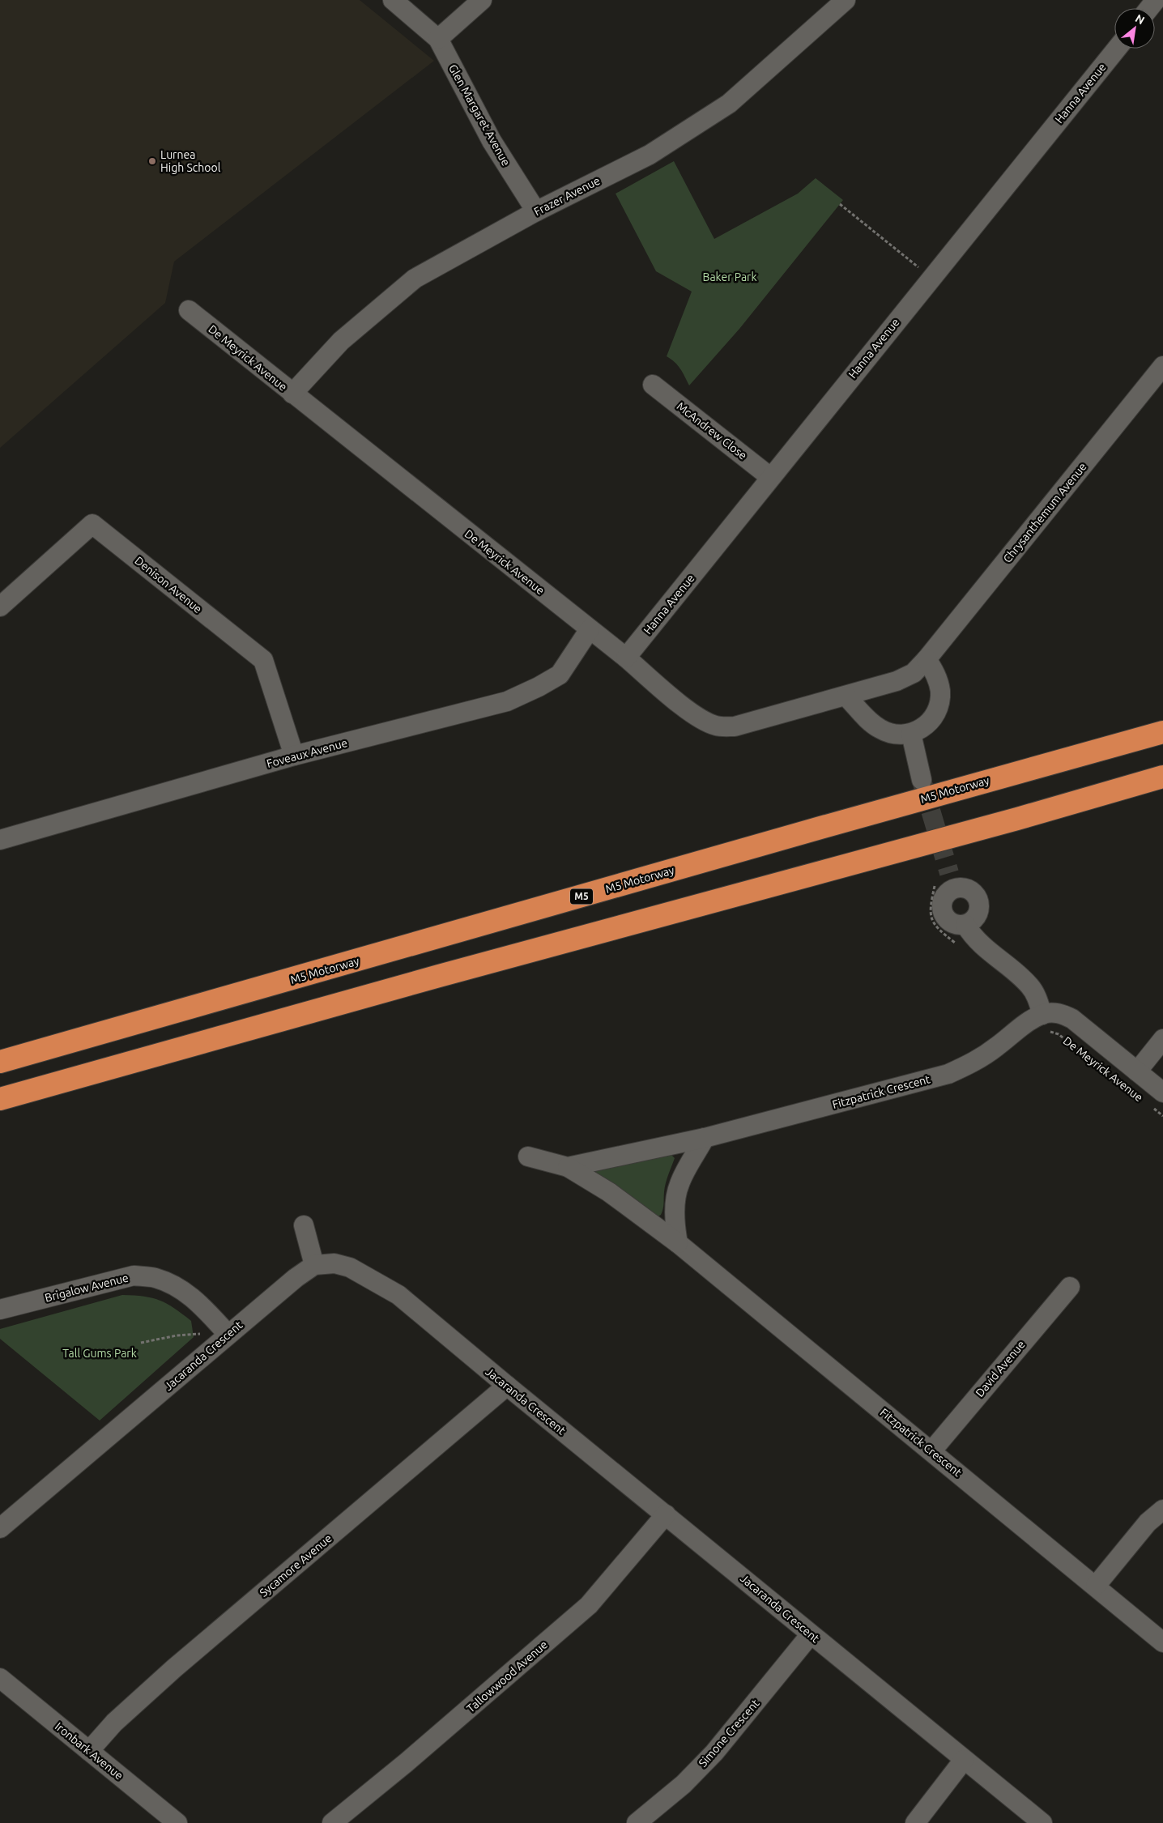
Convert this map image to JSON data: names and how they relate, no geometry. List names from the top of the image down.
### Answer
{
  "streets": {
    "highway": ["M5 Motorway", "M5"],
    "street": [
      "Hanna Avenue",
      "Glen Margaret Avenue",
      "Frazer Avenue",
      "De Meyrick Avenue",
      "McAndrew Close",
      "Chrysanthemum Avenue",
      "Denison Avenue",
      "Foveaux Avenue",
      "Fitzpatrick Crescent",
      "Brigalow Avenue",
      "Jacaranda Crescent",
      "David Avenue",
      "Sycamore Avenue",
      "Tallowwood Avenue",
      "Simone Crescent",
      "Ironbark Avenue"
    ]
  },
  "crossings": [
    ["Hanna Avenue", "De Meyrick Avenue"],
    ["Hanna Avenue", "McAndrew Close"],
    ["Glen Margaret Avenue", "Frazer Avenue"],
    ["Frazer Avenue", "De Meyrick Avenue"],
    ["De Meyrick Avenue", "Chrysanthemum Avenue"],
    ["De Meyrick Avenue", "Foveaux Avenue"],
    ["De Meyrick Avenue", "Fitzpatrick Crescent"],
    ["Denison Avenue", "Foveaux Avenue"],
    ["Fitzpatrick Crescent", "David Avenue"],
    ["Brigalow Avenue", "Jacaranda Crescent"],
    ["Jacaranda Crescent", "Sycamore Avenue"],
    ["Jacaranda Crescent", "Tallowwood Avenue"],
    ["Jacaranda Crescent", "Simone Crescent"],
    ["Sycamore Avenue", "Ironbark Avenue"]
  ],
  "parks": ["Baker Park", "Tall Gums Park"],
  "places": ["Lurnea High School"],
  "north": "top right"
}
